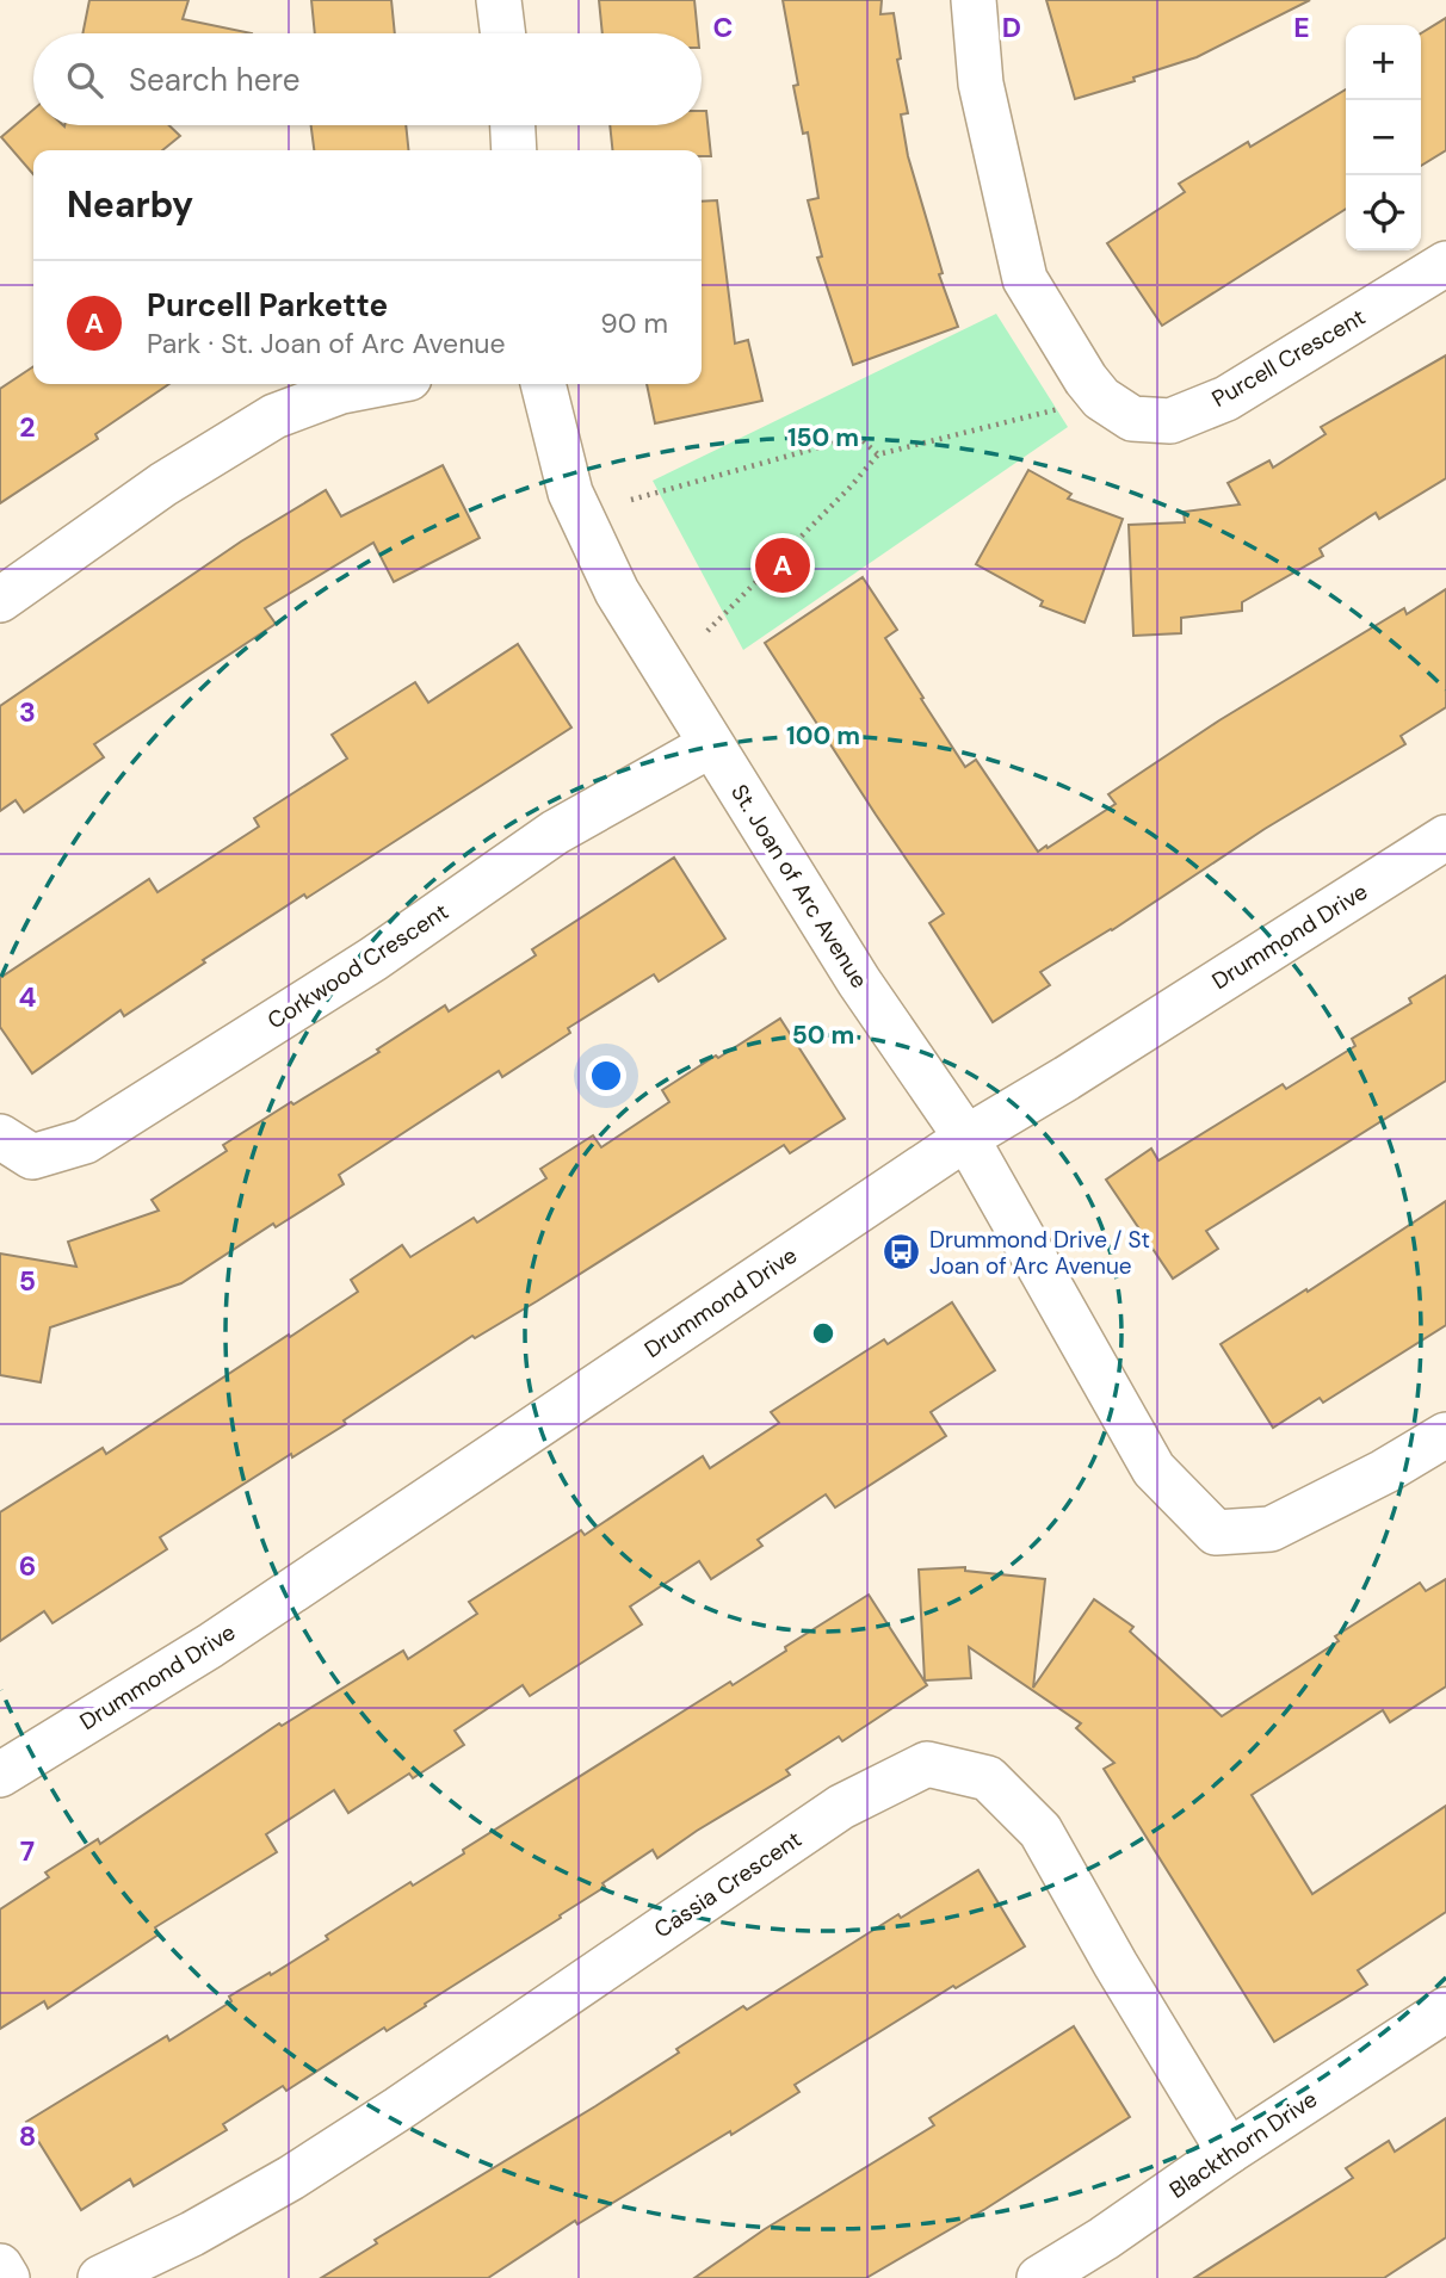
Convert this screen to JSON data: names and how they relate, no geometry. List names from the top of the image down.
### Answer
{
  "streets": {
    "street": [
      "Purcell Crescent",
      "St. Joan of Arc Avenue",
      "Drummond Drive",
      "Corkwood Crescent",
      "Cassia Crescent",
      "Blackthorn Drive"
    ]
  },
  "crossings": [
    ["St. Joan of Arc Avenue", "Drummond Drive"],
    ["St. Joan of Arc Avenue", "Corkwood Crescent"],
    ["Cassia Crescent", "Blackthorn Drive"]
  ],
  "places": {
    "bus stop": ["Drummond Drive / St Joan of Arc Avenue"]
  },
  "page": {
    "map_buttons": ["+", "−"],
    "search": "Search here",
    "heading": "Nearby",
    "list": [
      {
        "mark": "A",
        "name": "Purcell Parkette",
        "note": "Park · St. Joan of Arc Avenue",
        "value": "90 m"
      }
    ],
    "pins": "A"
  },
  "grid": {
    "columns": ["C", "D", "E"],
    "rows": [
      "2",
      "3",
      "4",
      "5",
      "6",
      "7",
      "8"
    ]
  },
  "rings": ["150 m", "100 m", "50 m"]
}
